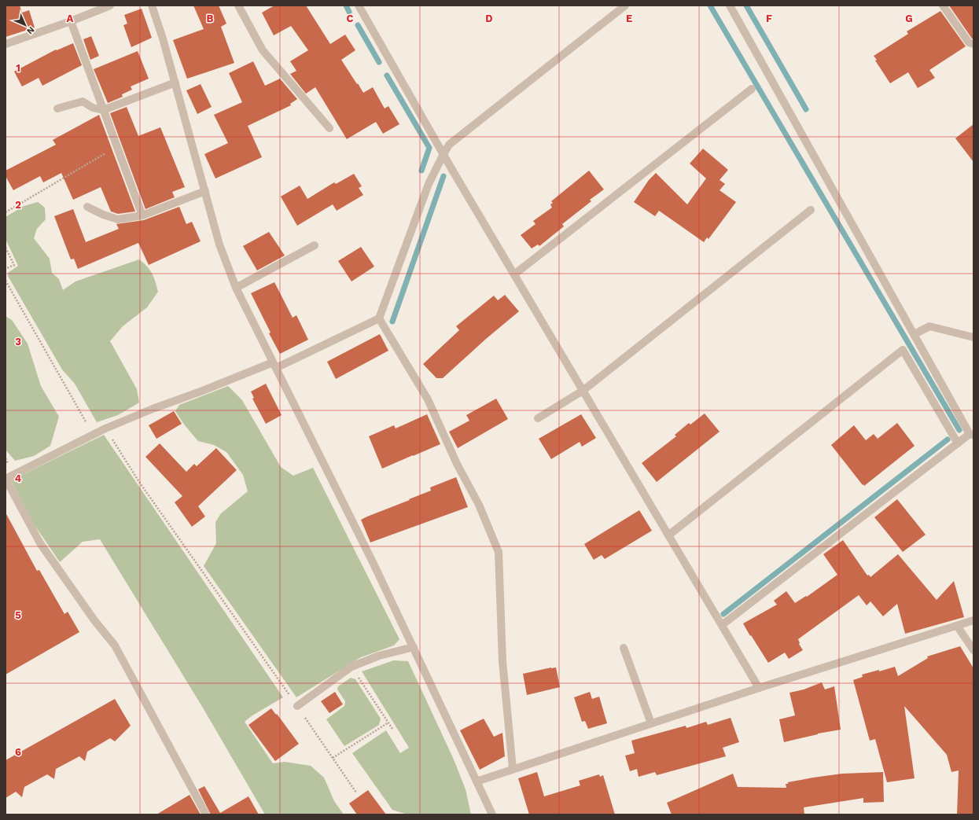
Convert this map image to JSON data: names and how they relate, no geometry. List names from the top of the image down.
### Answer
{
  "north": "bottom right",
  "grid": {
    "columns": [
      "A",
      "B",
      "C",
      "D",
      "E",
      "F",
      "G"
    ],
    "rows": [
      "1",
      "2",
      "3",
      "4",
      "5",
      "6"
    ]
  }
}
